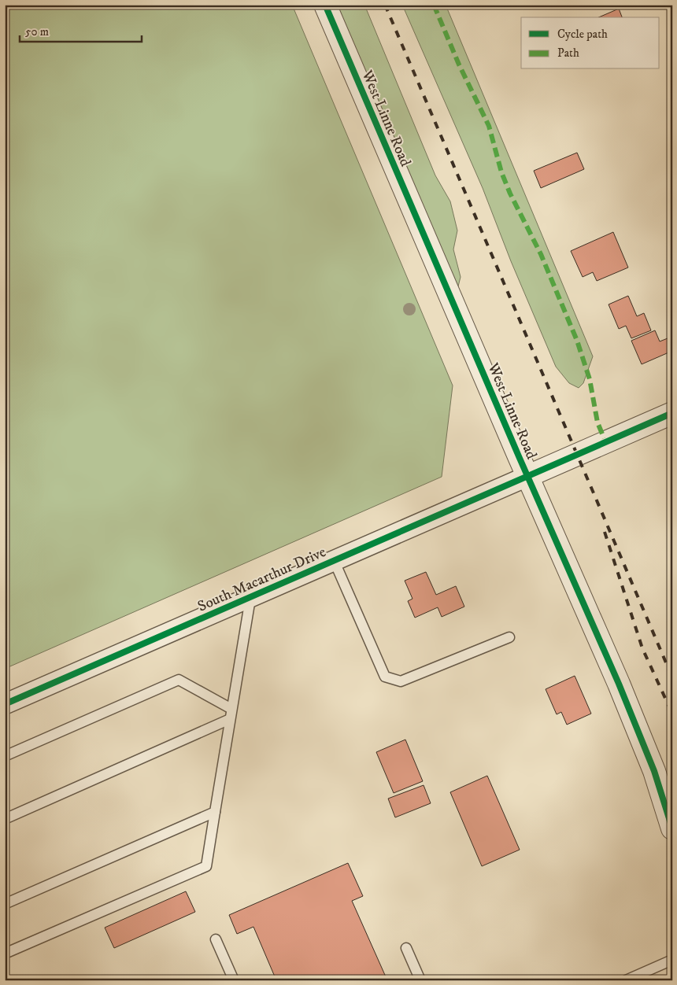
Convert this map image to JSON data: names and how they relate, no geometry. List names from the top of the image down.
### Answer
{
  "streets": {
    "street": ["West Linne Road", "South Macarthur Drive"]
  },
  "crossings": [
    ["West Linne Road", "South Macarthur Drive"]
  ],
  "legend": ["Cycle path", "Path"],
  "scale_bar": "50 m"
}
